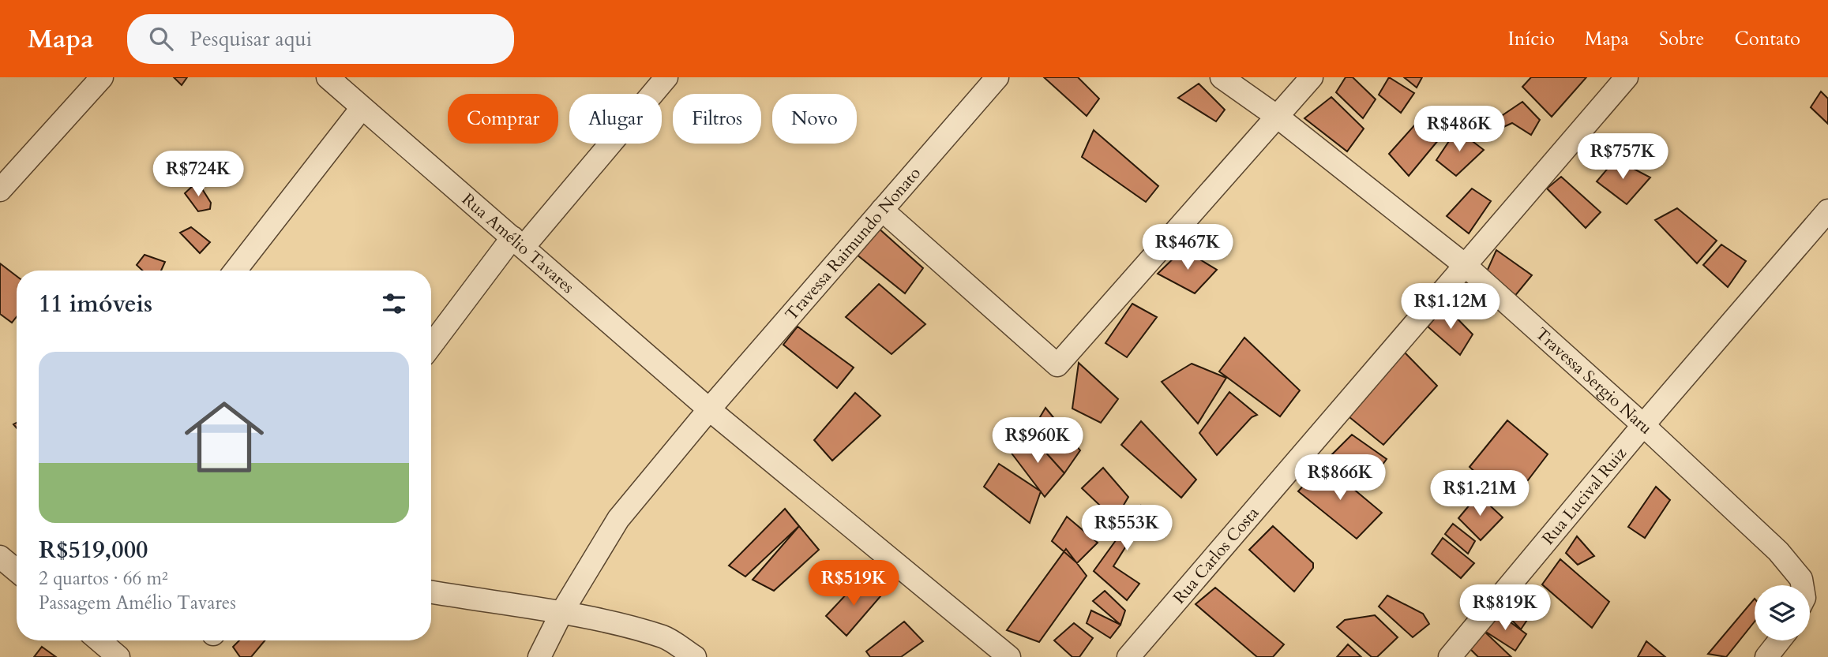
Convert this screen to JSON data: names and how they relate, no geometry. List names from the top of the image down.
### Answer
{
  "streets": {
    "street": [
      "Rua Amélio Tavares",
      "Travessa Raimundo Nonato",
      "Travessa Sergio Naru",
      "Rua Lucival Ruiz",
      "Rua Carlos Costa"
    ]
  },
  "crossings": [
    ["Rua Amélio Tavares", "Travessa Raimundo Nonato"],
    ["Travessa Sergio Naru", "Rua Lucival Ruiz"],
    ["Travessa Sergio Naru", "Rua Carlos Costa"]
  ],
  "page": {
    "header": "Mapa",
    "search": "Pesquisar aqui",
    "nav": [
      "Início",
      "Mapa",
      "Sobre",
      "Contato"
    ],
    "chip": [
      "Comprar",
      "Alugar",
      "Filtros",
      "Novo"
    ],
    "price": [
      "R$486K",
      "R$757K",
      "R$724K",
      "R$467K",
      "R$1.12M",
      "R$960K",
      "R$866K",
      "R$1.21M",
      "R$553K",
      "R$519K",
      "R$819K"
    ],
    "heading": "11 imóveis",
    "list": [
      {
        "name": "R$519,000",
        "note": "2 quartos · 66 m² · Passagem Amélio Tavares"
      }
    ]
  }
}
